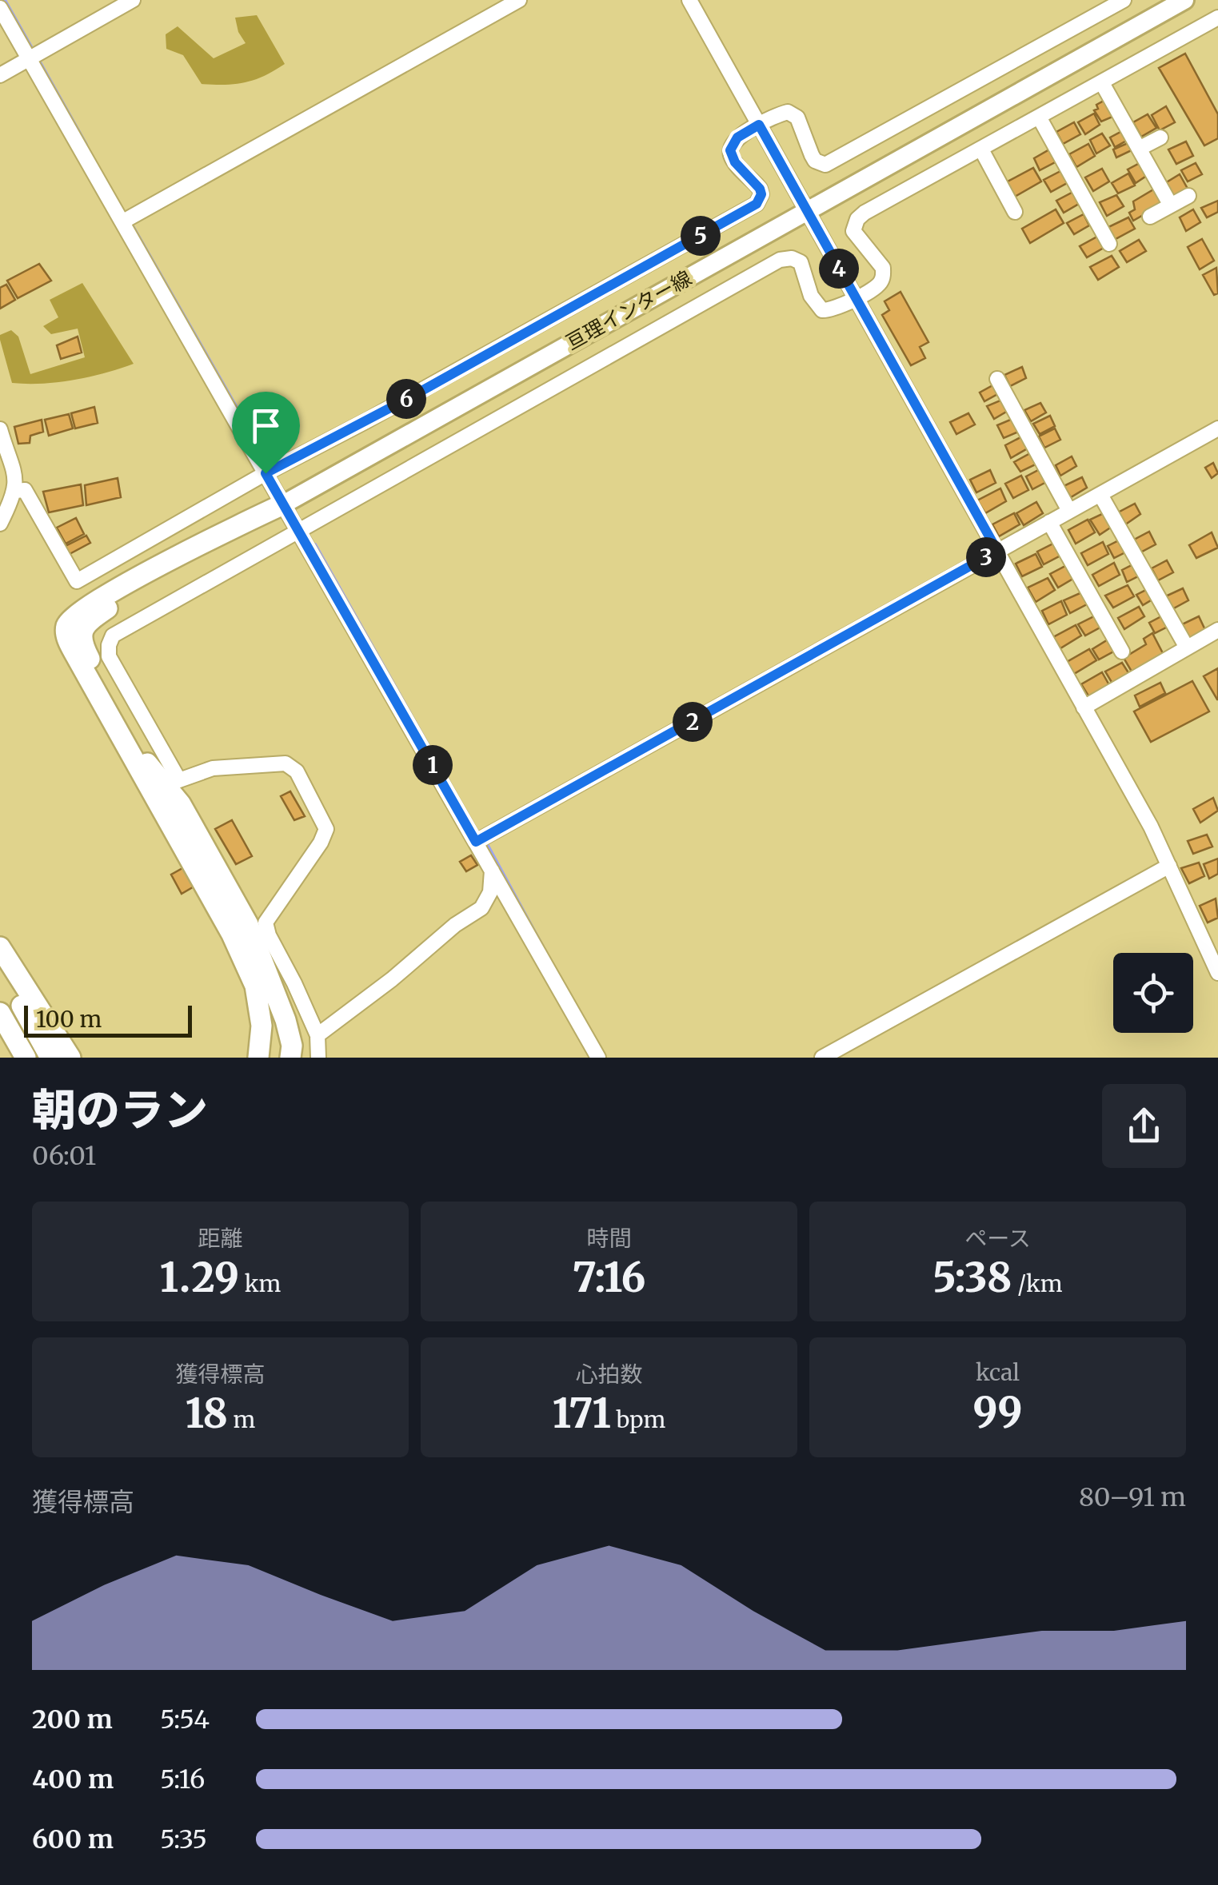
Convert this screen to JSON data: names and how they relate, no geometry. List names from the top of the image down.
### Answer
{
  "streets": {
    "main road": ["亘理インター線"]
  },
  "scale_bar": "100 m",
  "page": {
    "pins": [
      "5",
      "4",
      "6",
      "3",
      "2",
      "1"
    ],
    "scale": "100 m",
    "heading": ["朝のラン", "06:01"],
    "stats": [
      ["距離", "1.29 km"],
      ["時間", "7:16"],
      ["ペース", "5:38 /km"],
      ["獲得標高", "18 m"],
      ["心拍数", "171 bpm"],
      ["kcal", "99"]
    ],
    "chart": ["獲得標高", "80–91 m"],
    "list": [
      {
        "name": "200 m",
        "note": "5:54"
      },
      {
        "name": "400 m",
        "note": "5:16"
      },
      {
        "name": "600 m",
        "note": "5:35"
      }
    ]
  }
}
